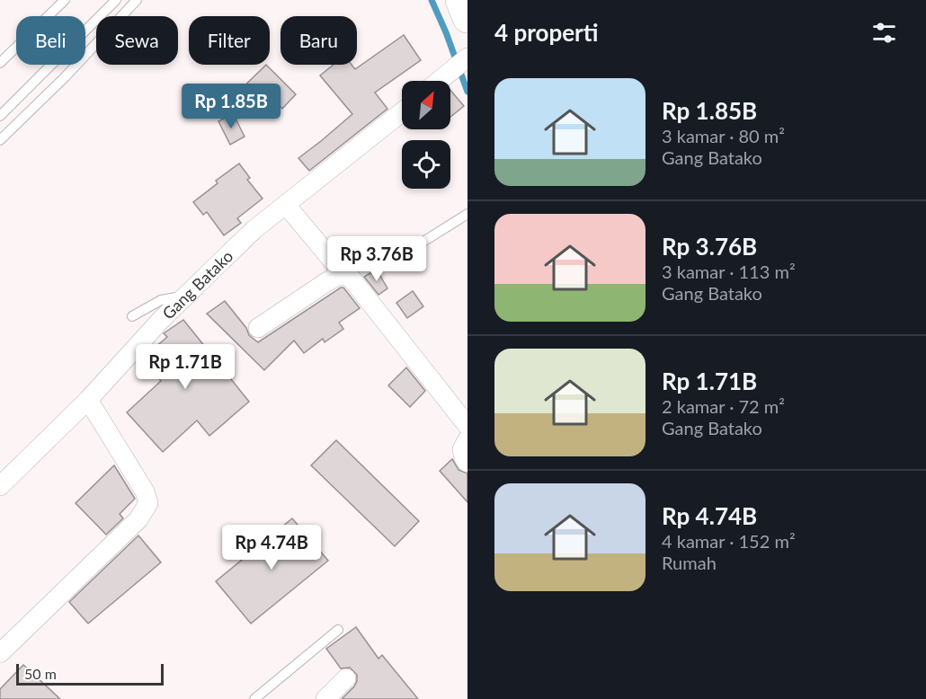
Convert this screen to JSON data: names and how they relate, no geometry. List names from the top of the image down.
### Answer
{
  "streets": {
    "street": ["Gang Batako"]
  },
  "scale_bar": "50 m",
  "north": "top right",
  "page": {
    "heading": "4 properti",
    "chip": [
      "Beli",
      "Sewa",
      "Filter",
      "Baru"
    ],
    "list": [
      {
        "name": "Rp 1.85B",
        "note": "3 kamar · 80 m² · Gang Batako"
      },
      {
        "name": "Rp 3.76B",
        "note": "3 kamar · 113 m² · Gang Batako"
      },
      {
        "name": "Rp 1.71B",
        "note": "2 kamar · 72 m² · Gang Batako"
      },
      {
        "name": "Rp 4.74B",
        "note": "4 kamar · 152 m² · Rumah"
      }
    ],
    "price": [
      "Rp 1.85B",
      "Rp 3.76B",
      "Rp 1.71B",
      "Rp 4.74B"
    ],
    "scale": "50 m"
  }
}
